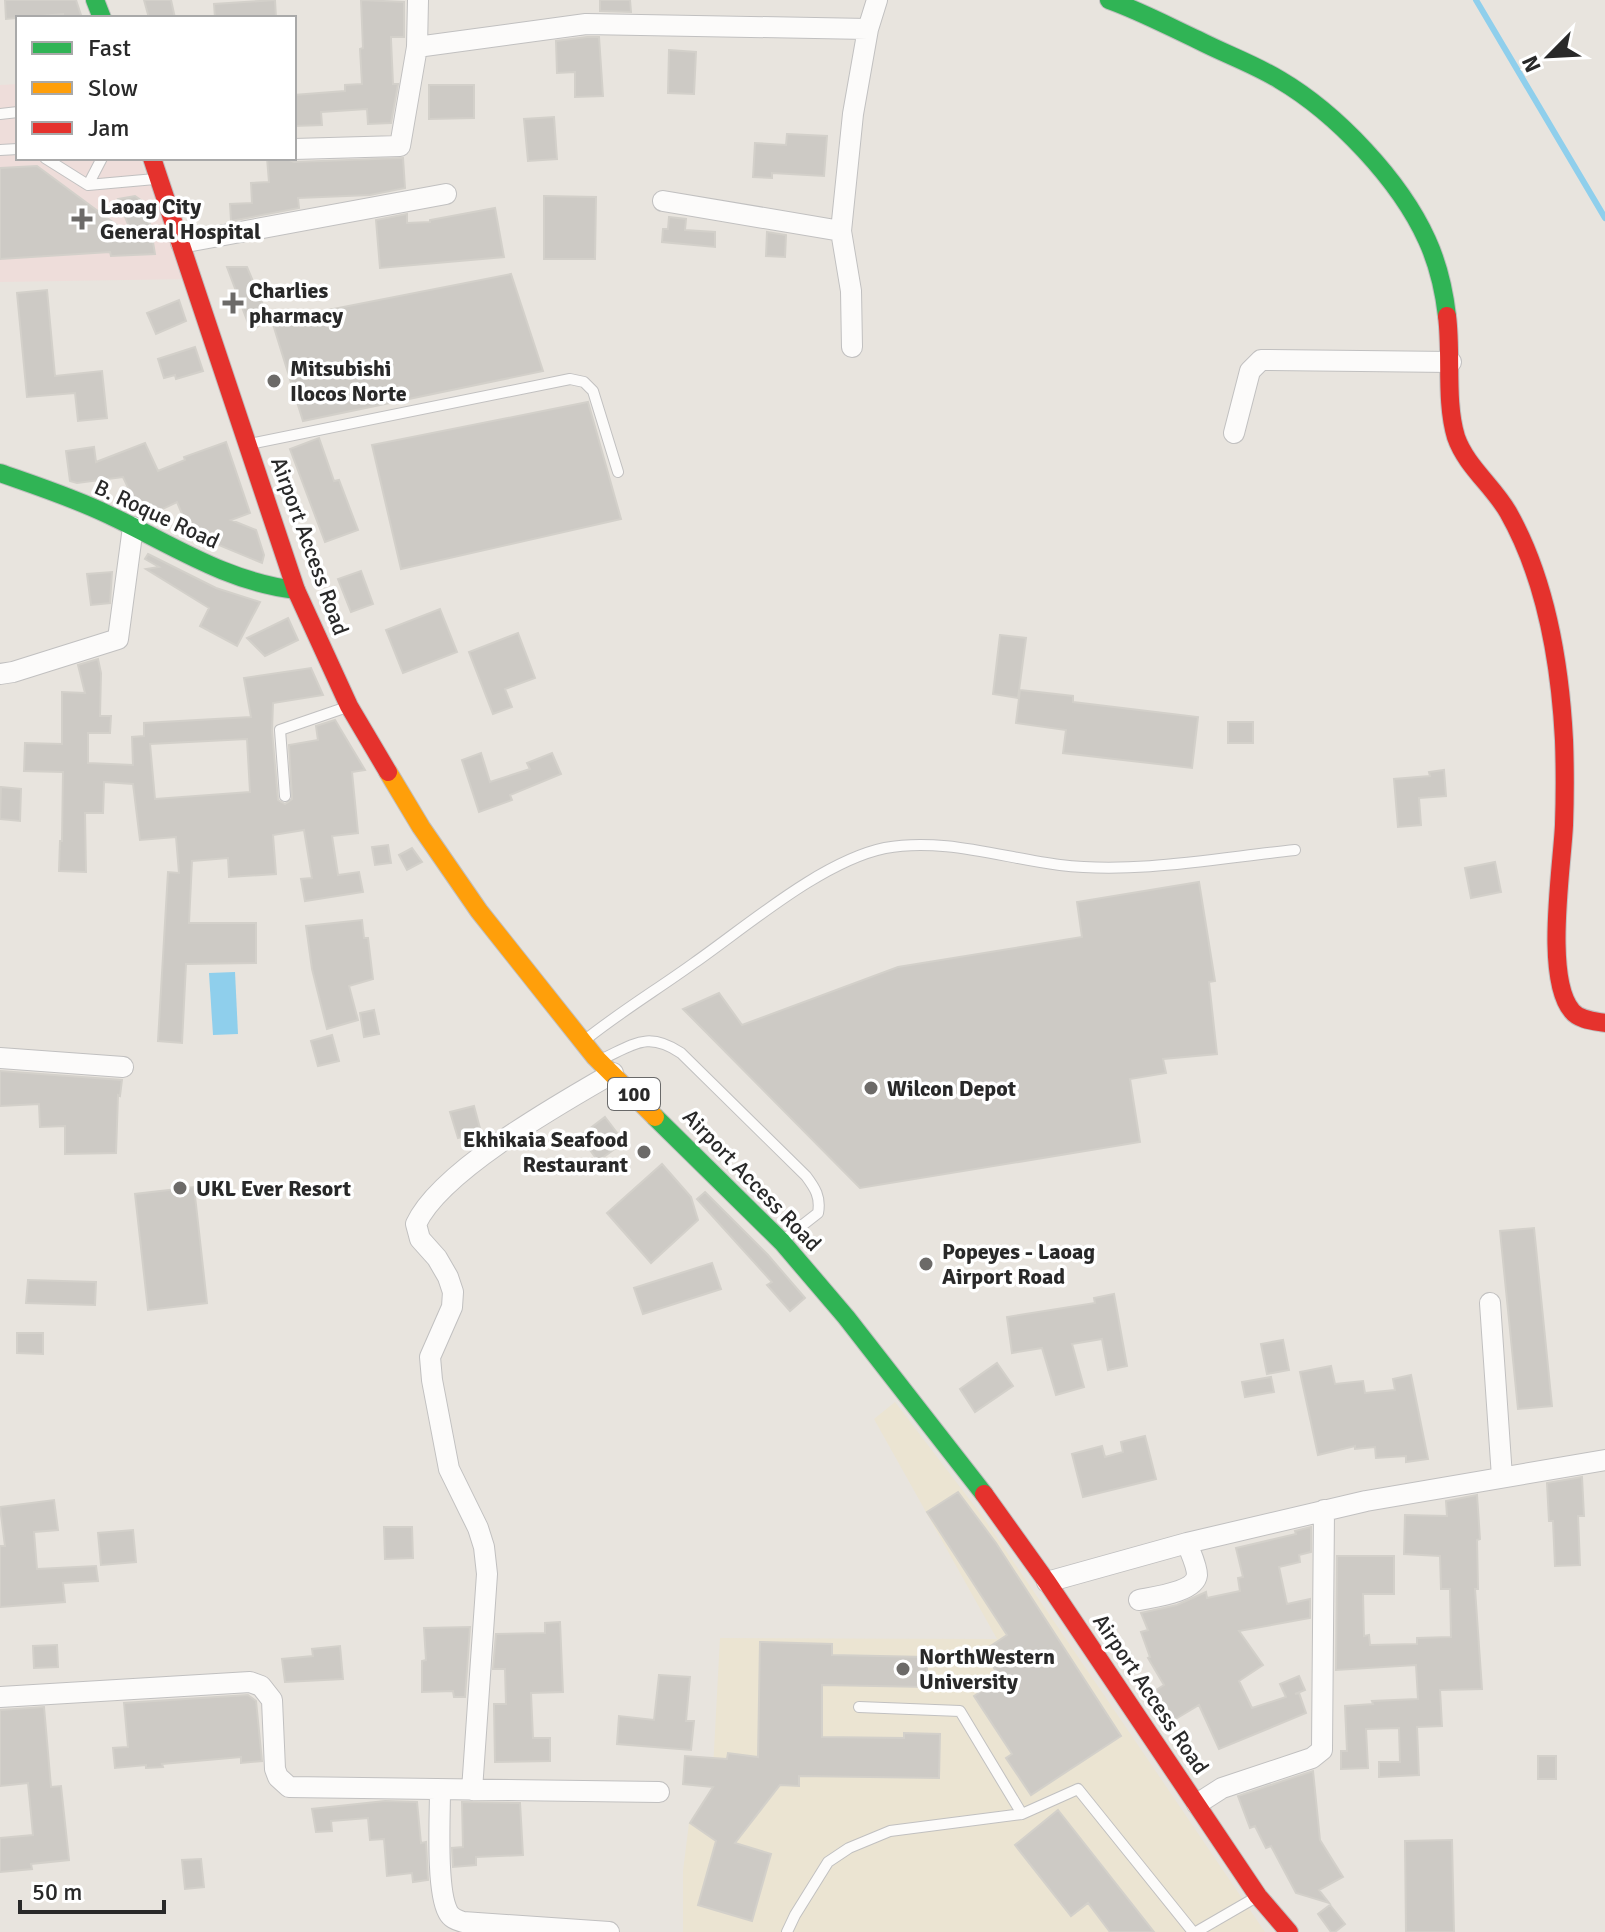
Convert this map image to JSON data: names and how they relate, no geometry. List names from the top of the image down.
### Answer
{
  "streets": {
    "main road": ["B. Roque Road", "Airport Access Road", "100"]
  },
  "crossings": [
    ["B. Roque Road", "Airport Access Road"]
  ],
  "places": {
    "health": ["Laoag City General Hospital", "Charlies pharmacy"],
    "other": [
      "Mitsubishi Ilocos Norte",
      "Wilcon Depot",
      "Ekhikaia Seafood Restaurant",
      "UKL Ever Resort",
      "Popeyes - Laoag Airport Road",
      "NorthWestern University"
    ]
  },
  "legend": ["Fast", "Slow", "Jam"],
  "scale_bar": "50 m",
  "north": "bottom left"
}
